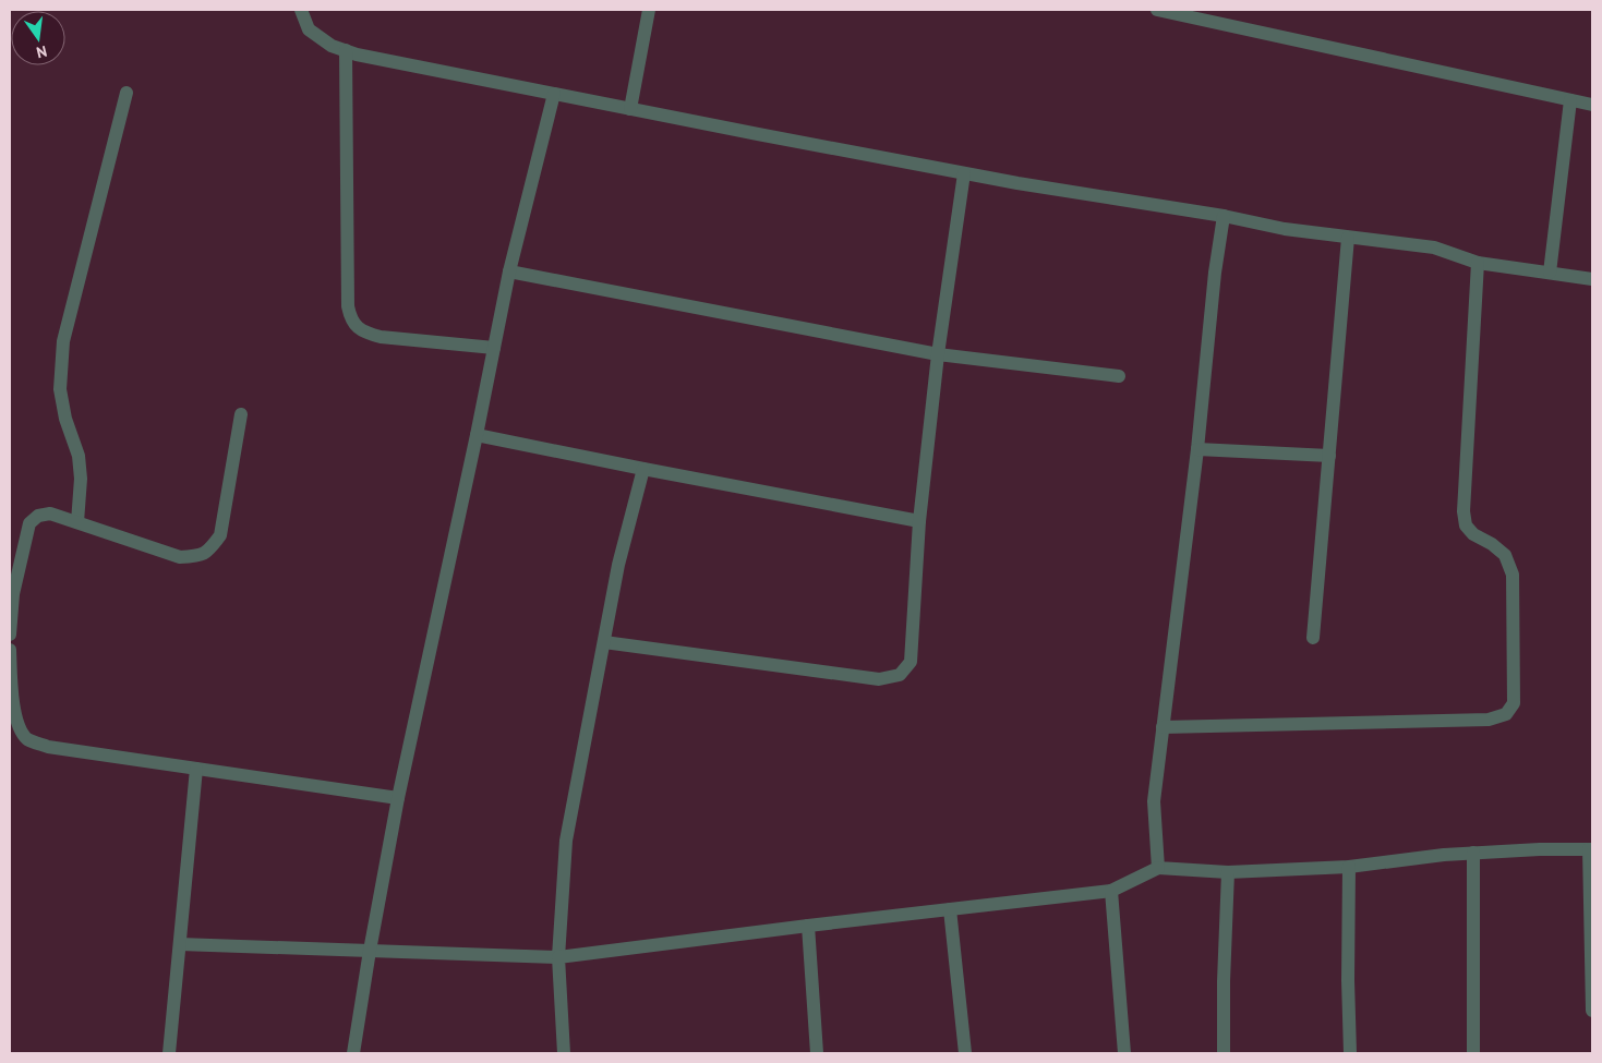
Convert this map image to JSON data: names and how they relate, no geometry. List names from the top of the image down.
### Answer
{
  "north": "bottom"
}
